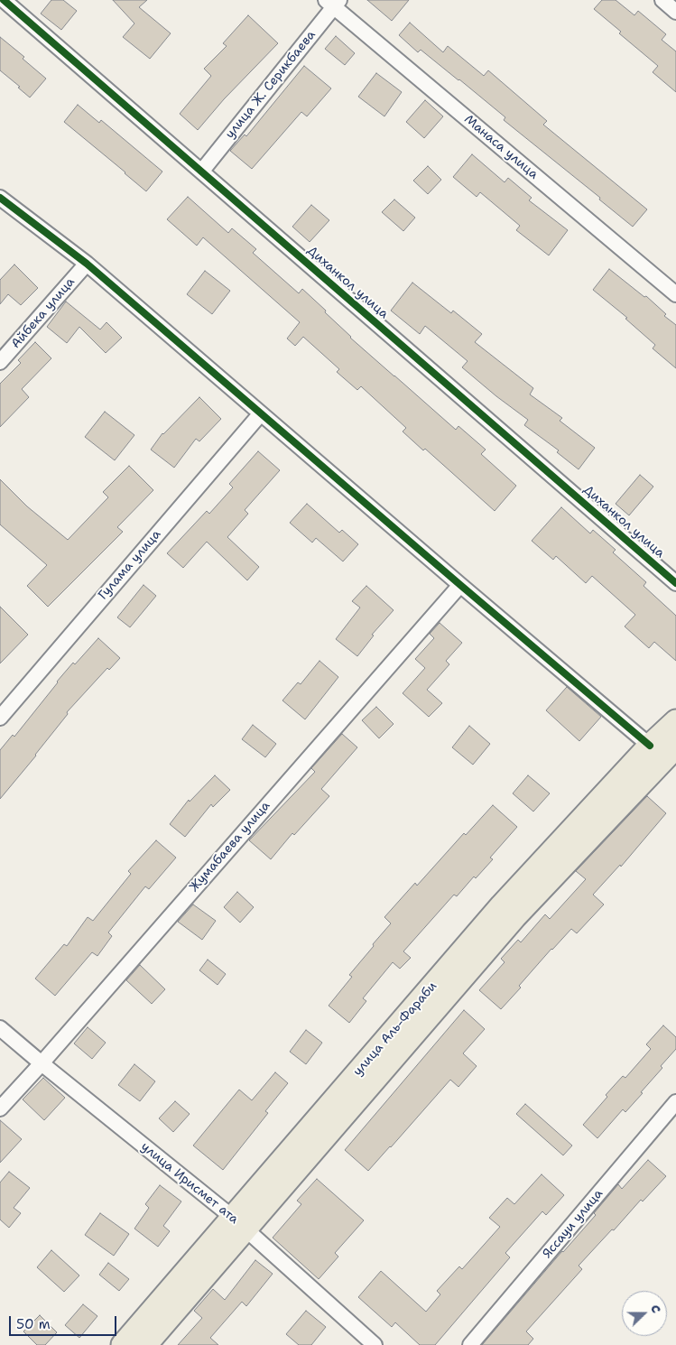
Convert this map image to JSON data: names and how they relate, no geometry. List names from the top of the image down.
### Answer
{
  "streets": {
    "main road": ["улица Аль-Фараби"],
    "street": [
      "улица Ж. Серикбаева",
      "Манаса улица",
      "Диханкол улица",
      "Айбека улица",
      "Гулама улица",
      "Жумабаева улица",
      "улица Ирисмет ата",
      "Яссауи улица"
    ]
  },
  "crossings": [
    ["улица Ж. Серикбаева", "Манаса улица"],
    ["улица Ж. Серикбаева", "Диханкол улица"],
    ["Жумабаева улица", "улица Ирисмет ата"],
    ["улица Аль-Фараби", "улица Ирисмет ата"]
  ],
  "scale_bar": "50 m",
  "north": "right"
}
